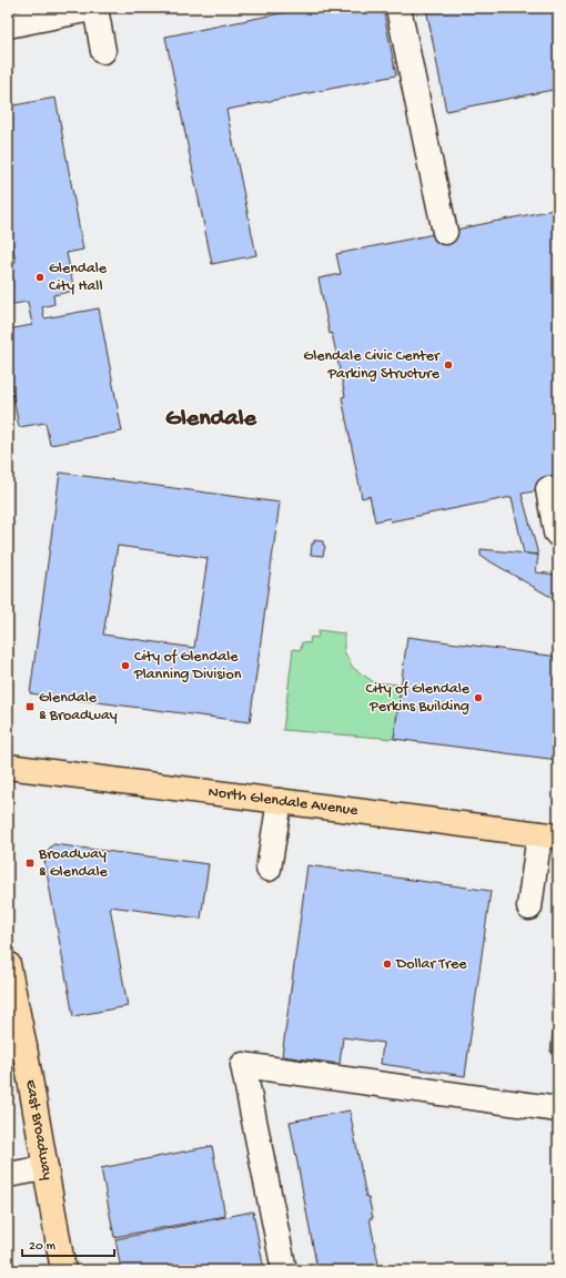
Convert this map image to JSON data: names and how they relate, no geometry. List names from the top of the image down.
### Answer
{
  "streets": {
    "main road": ["North Glendale Avenue", "East Broadway"]
  },
  "districts": ["Glendale"],
  "places": {
    "other": [
      "Glendale City Hall",
      "Glendale Civic Center Parking Structure",
      "City of Glendale Planning Division",
      "City of Glendale Perkins Building",
      "Dollar Tree"
    ],
    "transit": ["Glendale & Broadway", "Broadway & Glendale"]
  },
  "scale_bar": "20 m"
}
